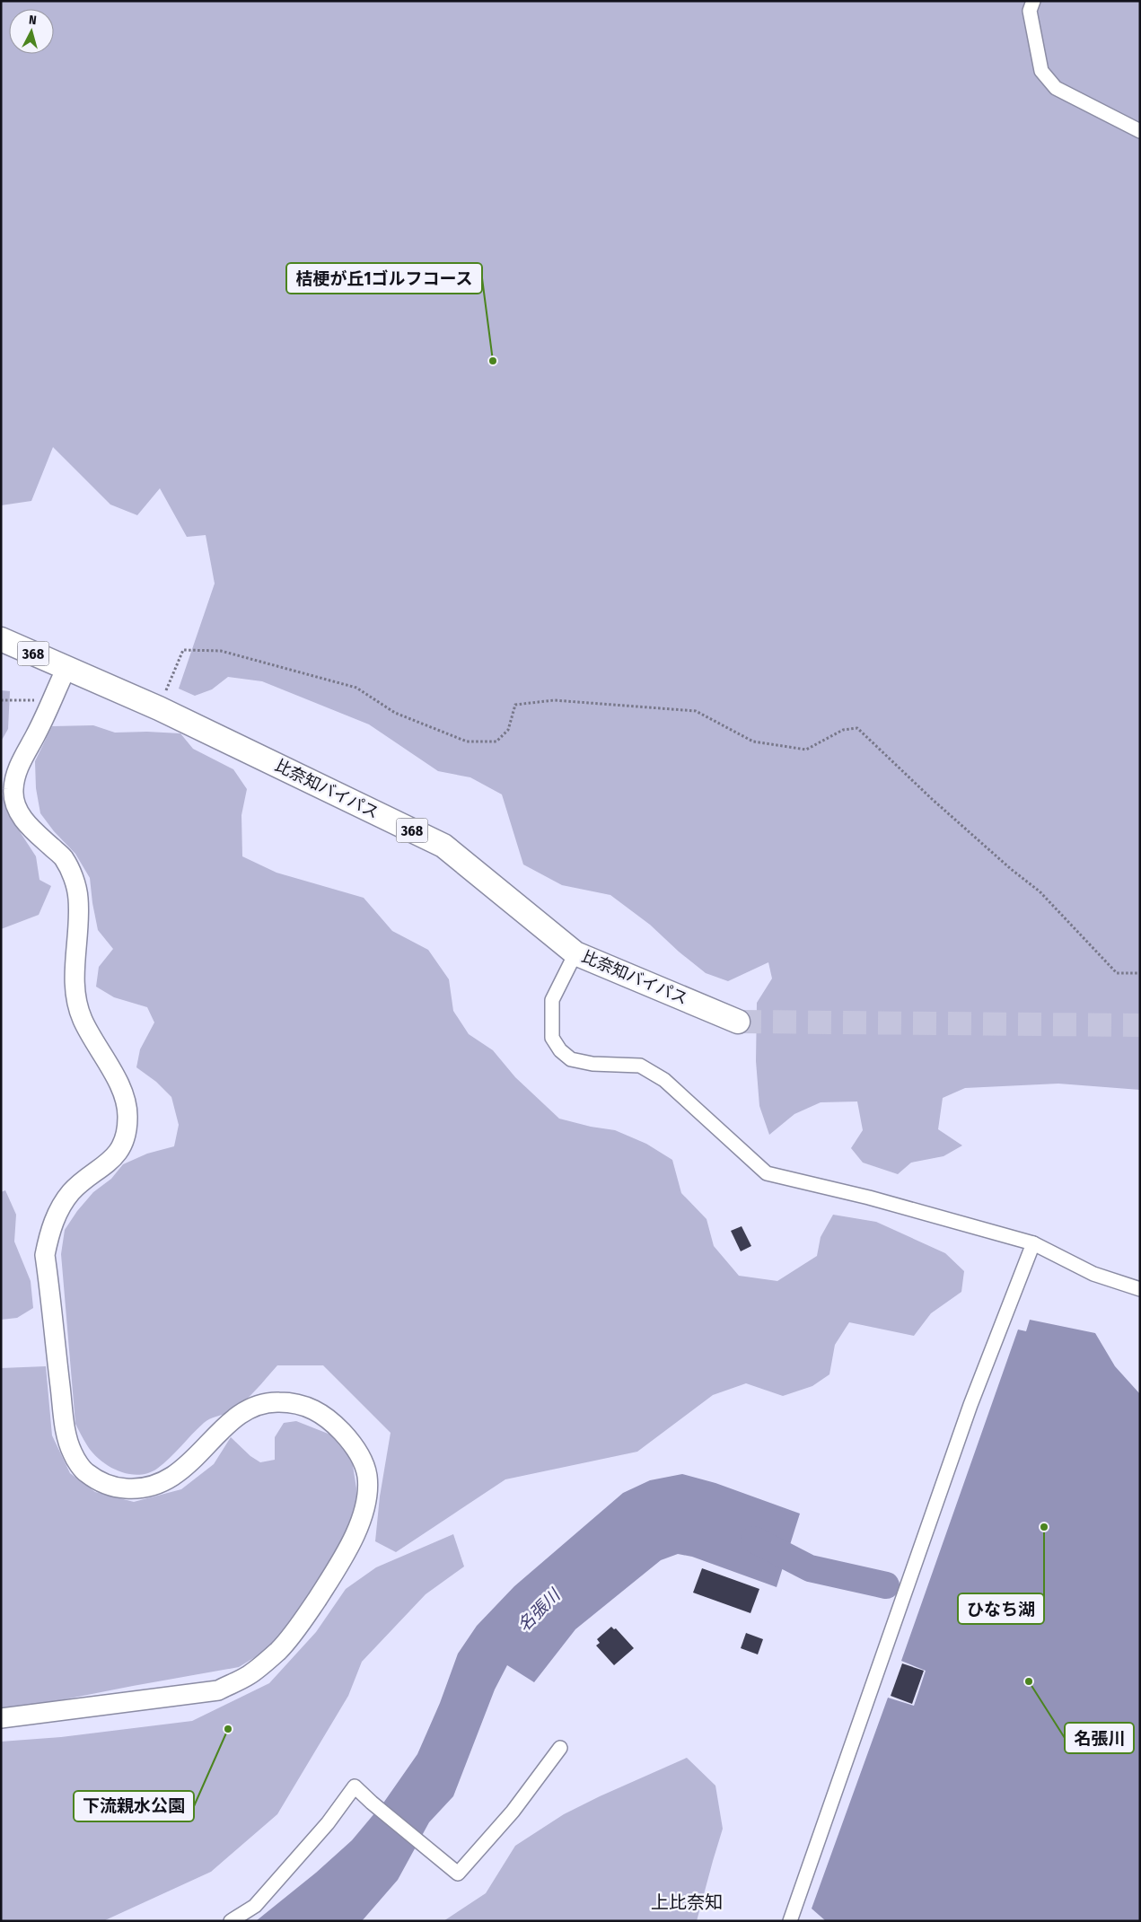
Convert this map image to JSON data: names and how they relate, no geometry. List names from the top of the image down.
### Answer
{
  "streets": {
    "highway": ["368", "比奈知バイパス"]
  },
  "crossings": [
    ["368", "比奈知バイパス"]
  ],
  "districts": ["上比奈知"],
  "water": ["名張川"],
  "places": [
    "桔梗が丘1ゴルフコース",
    "ひなち湖",
    "名張川",
    "下流親水公園"
  ],
  "north": "top"
}
